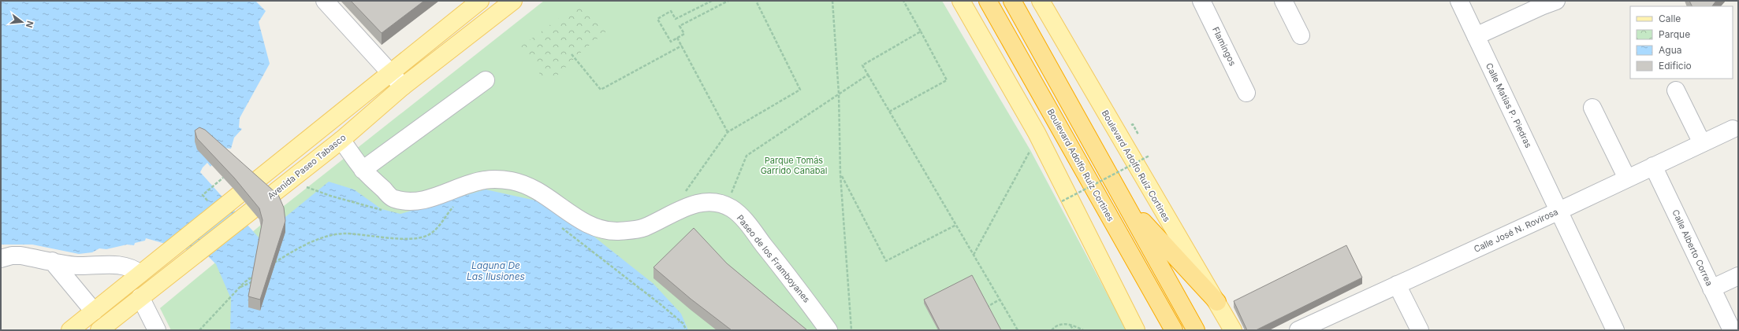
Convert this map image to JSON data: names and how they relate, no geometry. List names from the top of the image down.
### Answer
{
  "streets": {
    "highway": ["Boulevard Adolfo Ruíz Cortines"],
    "main road": ["Boulevard Adolfo Ruiz Cortines", "Avenida Paseo Tabasco"],
    "street": [
      "Flamingos",
      "Calle Matías P. Piedras",
      "Calle José N. Rovirosa",
      "Calle Alberto Correa",
      "Paseo de los Framboyanes"
    ]
  },
  "crossings": [
    ["Calle Matías P. Piedras", "Calle José N. Rovirosa"],
    ["Avenida Paseo Tabasco", "Paseo de los Framboyanes"],
    ["Calle José N. Rovirosa", "Calle Alberto Correa"]
  ],
  "water": ["Laguna De Las Ilusiones"],
  "parks": ["Parque Tomás Garrido Canabal"],
  "legend": [
    "Calle",
    "Parque",
    "Agua",
    "Edificio"
  ],
  "north": "right"
}
